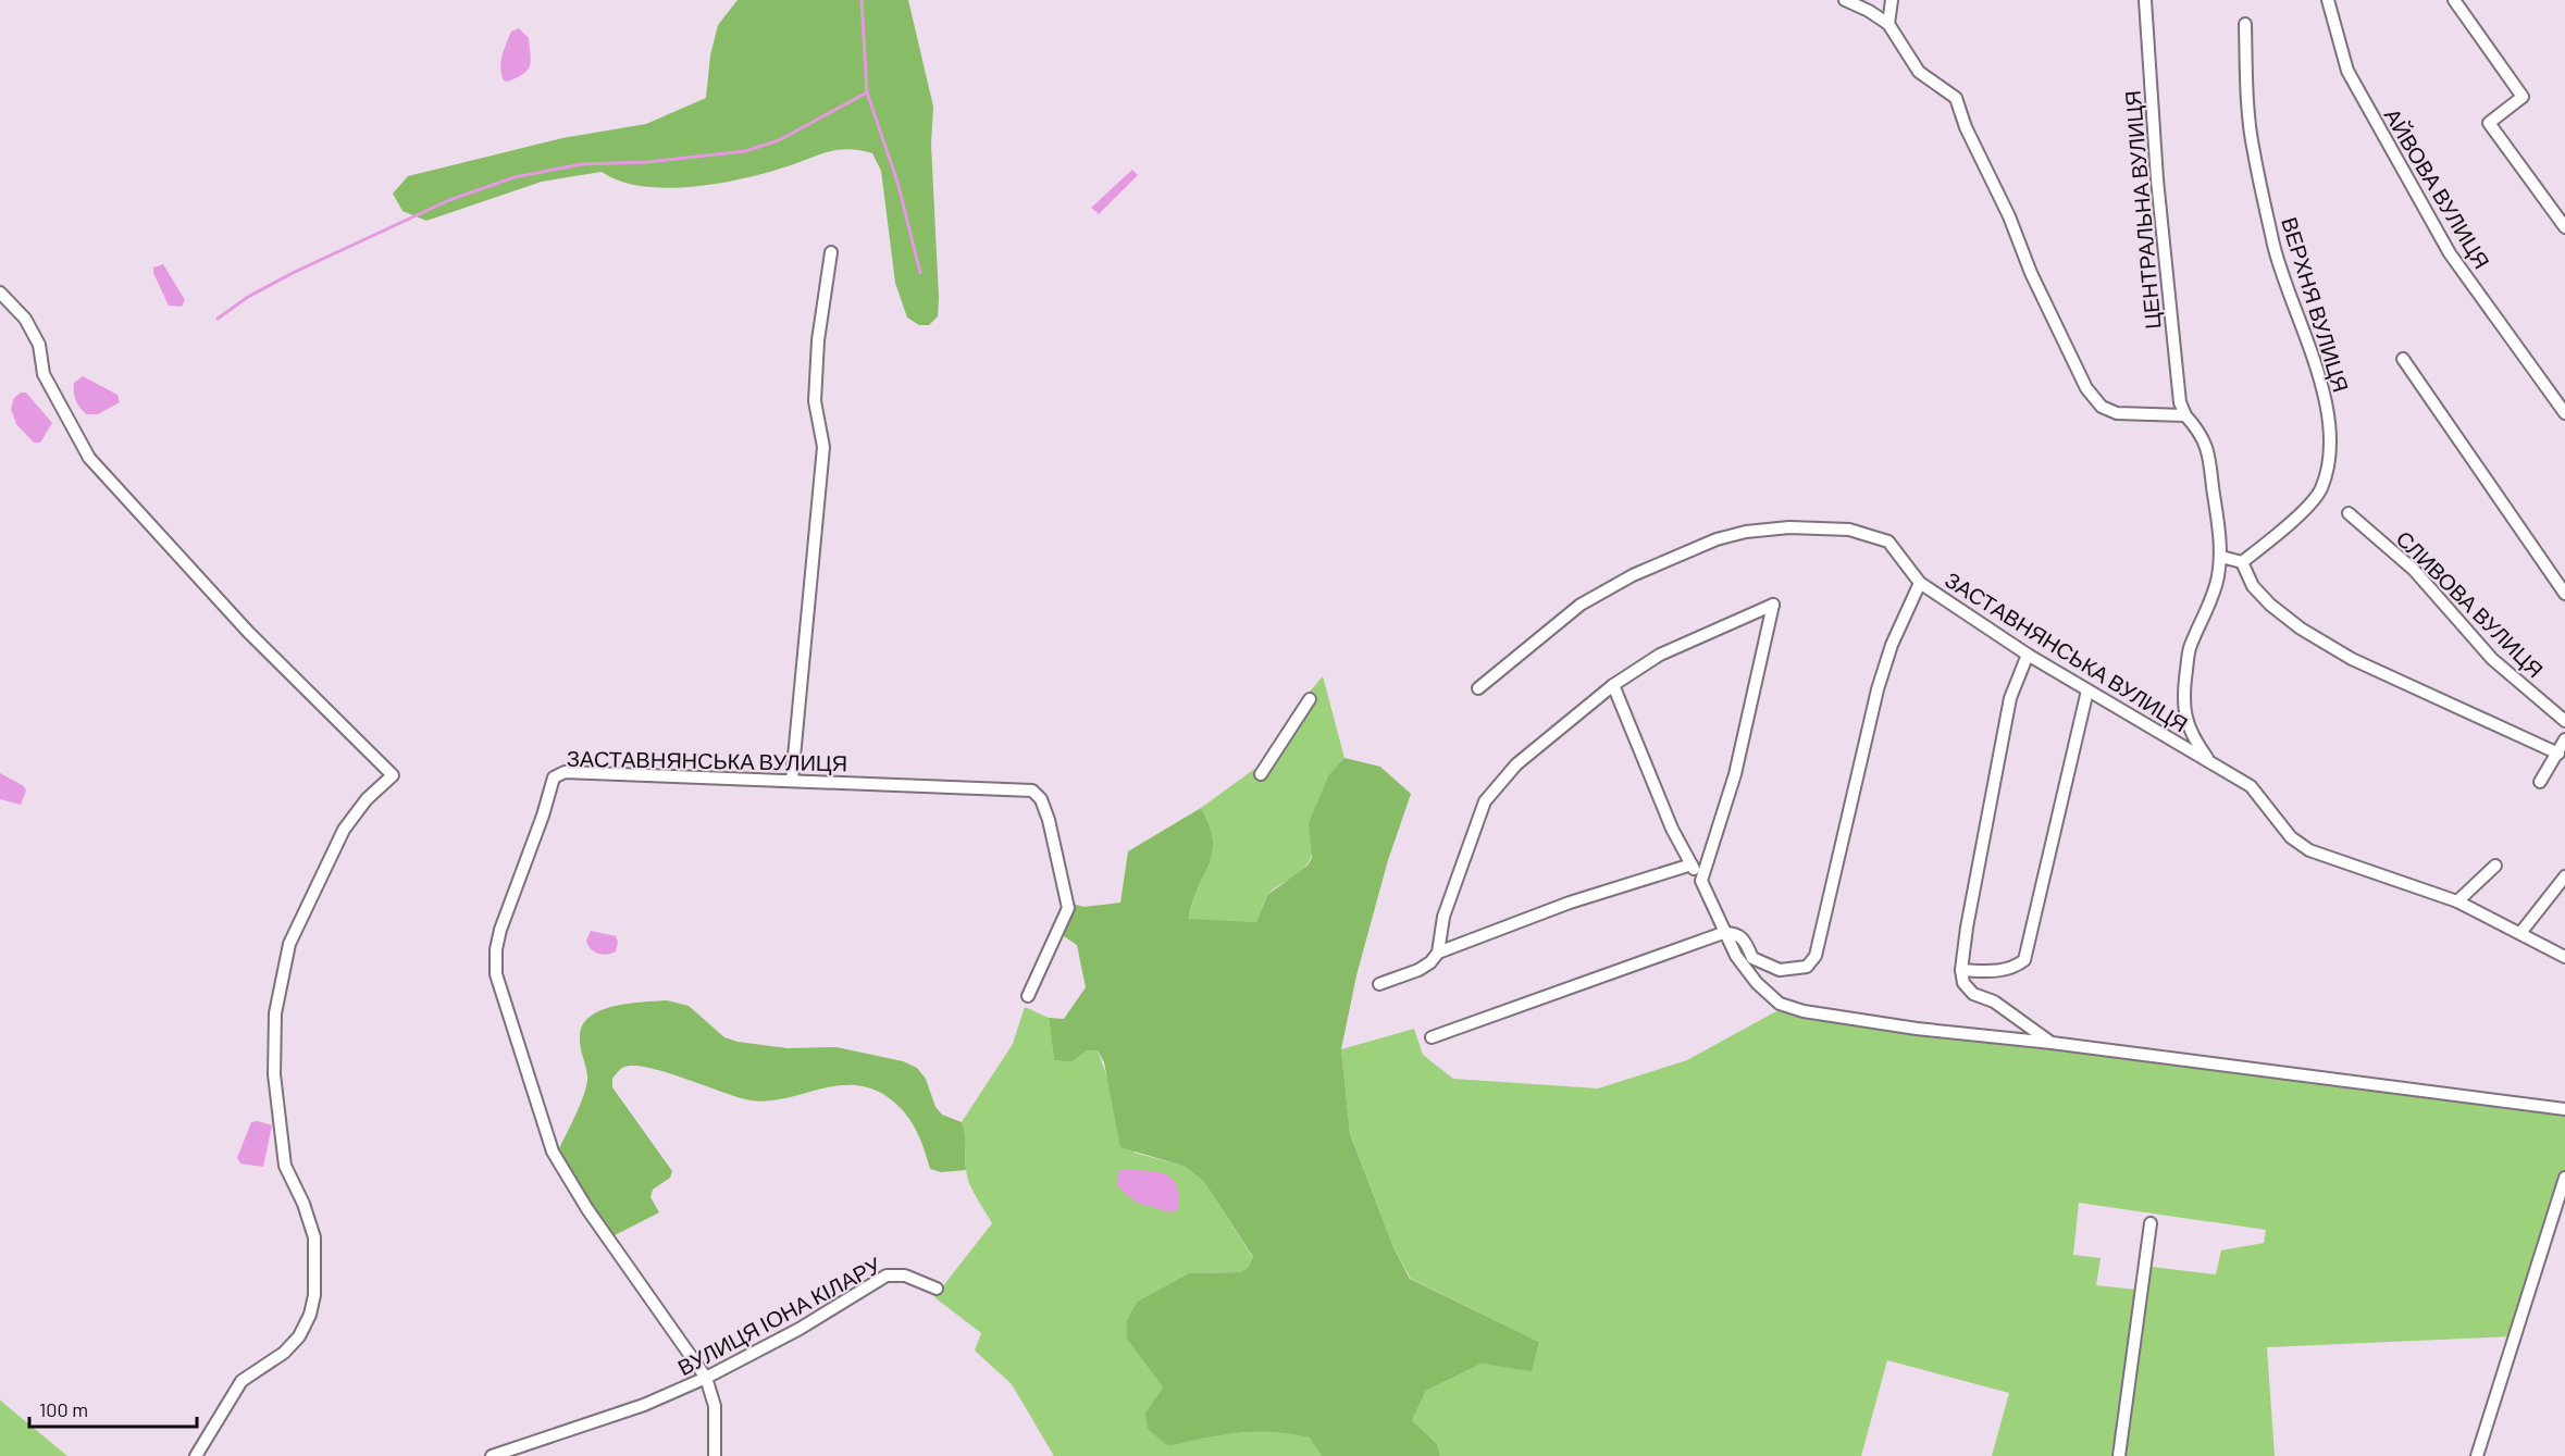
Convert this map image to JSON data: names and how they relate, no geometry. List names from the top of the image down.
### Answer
{
  "streets": {
    "street": [
      "АЙВОВА ВУЛИЦЯ",
      "ЦЕНТРАЛЬНА ВУЛИЦЯ",
      "ВЕРХНЯ ВУЛИЦЯ",
      "СЛИВОВА ВУЛИЦЯ",
      "ЗАСТАВНЯНСЬКА ВУЛИЦЯ",
      "ВУЛИЦЯ ІОНА КІЛАРУ"
    ]
  },
  "crossings": [
    ["ЗАСТАВНЯНСЬКА ВУЛИЦЯ", "ВУЛИЦЯ ІОНА КІЛАРУ"]
  ],
  "scale_bar": "100 m"
}
